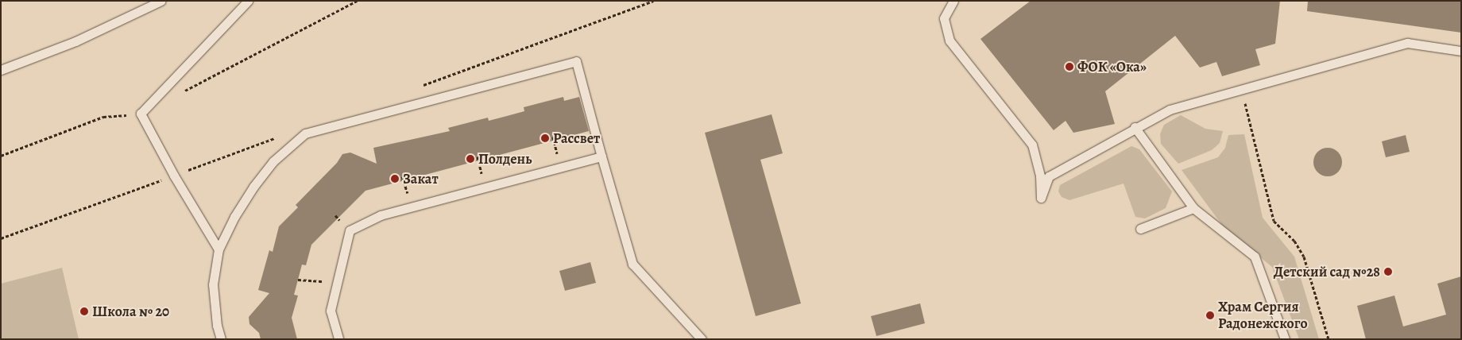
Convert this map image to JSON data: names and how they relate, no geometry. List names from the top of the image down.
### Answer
{
  "places": [
    "ФОК «Ока»",
    "Рассвет",
    "Полдень",
    "Закат",
    "Детский сад №28",
    "Школа № 20",
    "Храм Сергия Радонежского"
  ]
}
